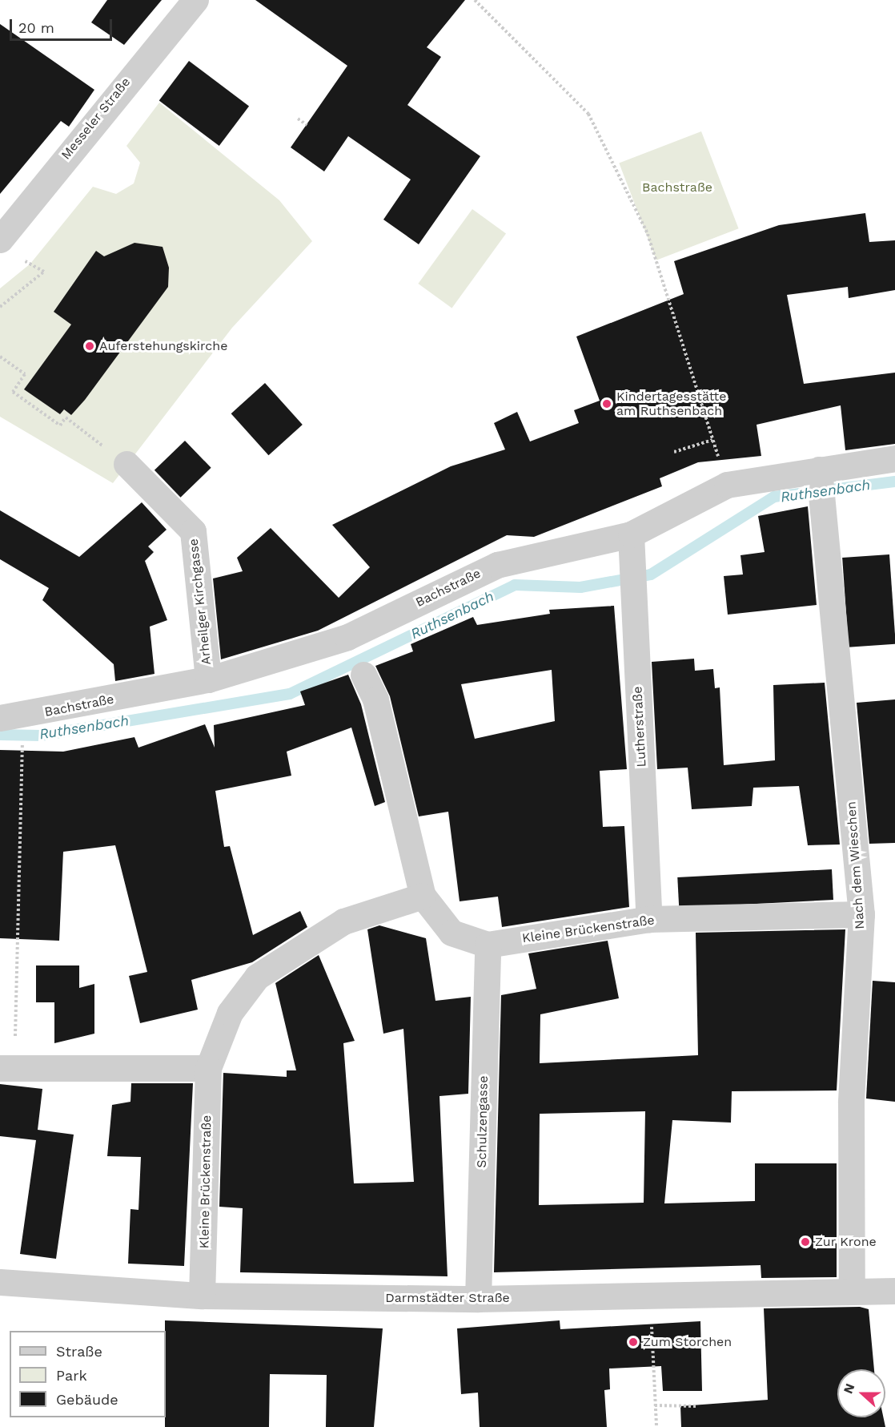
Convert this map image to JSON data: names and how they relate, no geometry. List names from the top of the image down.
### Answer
{
  "streets": {
    "street": [
      "Messeler Straße",
      "Bachstraße",
      "Arheilger Kirchgasse",
      "Lutherstraße",
      "Nach dem Wieschen",
      "Kleine Brückenstraße",
      "Schulzengasse",
      "Darmstädter Straße"
    ]
  },
  "crossings": [
    ["Bachstraße", "Arheilger Kirchgasse"],
    ["Bachstraße", "Lutherstraße"],
    ["Bachstraße", "Nach dem Wieschen"],
    ["Lutherstraße", "Kleine Brückenstraße"],
    ["Nach dem Wieschen", "Kleine Brückenstraße"],
    ["Nach dem Wieschen", "Darmstädter Straße"],
    ["Kleine Brückenstraße", "Schulzengasse"],
    ["Kleine Brückenstraße", "Darmstädter Straße"],
    ["Schulzengasse", "Darmstädter Straße"]
  ],
  "water": ["Ruthsenbach"],
  "parks": ["Bachstraße"],
  "places": [
    "Auferstehungskirche",
    "Kindertagesstätte am Ruthsenbach",
    "Zur Krone",
    "Zum Storchen"
  ],
  "legend": ["Straße", "Park", "Gebäude"],
  "scale_bar": "20 m",
  "north": "left"
}
